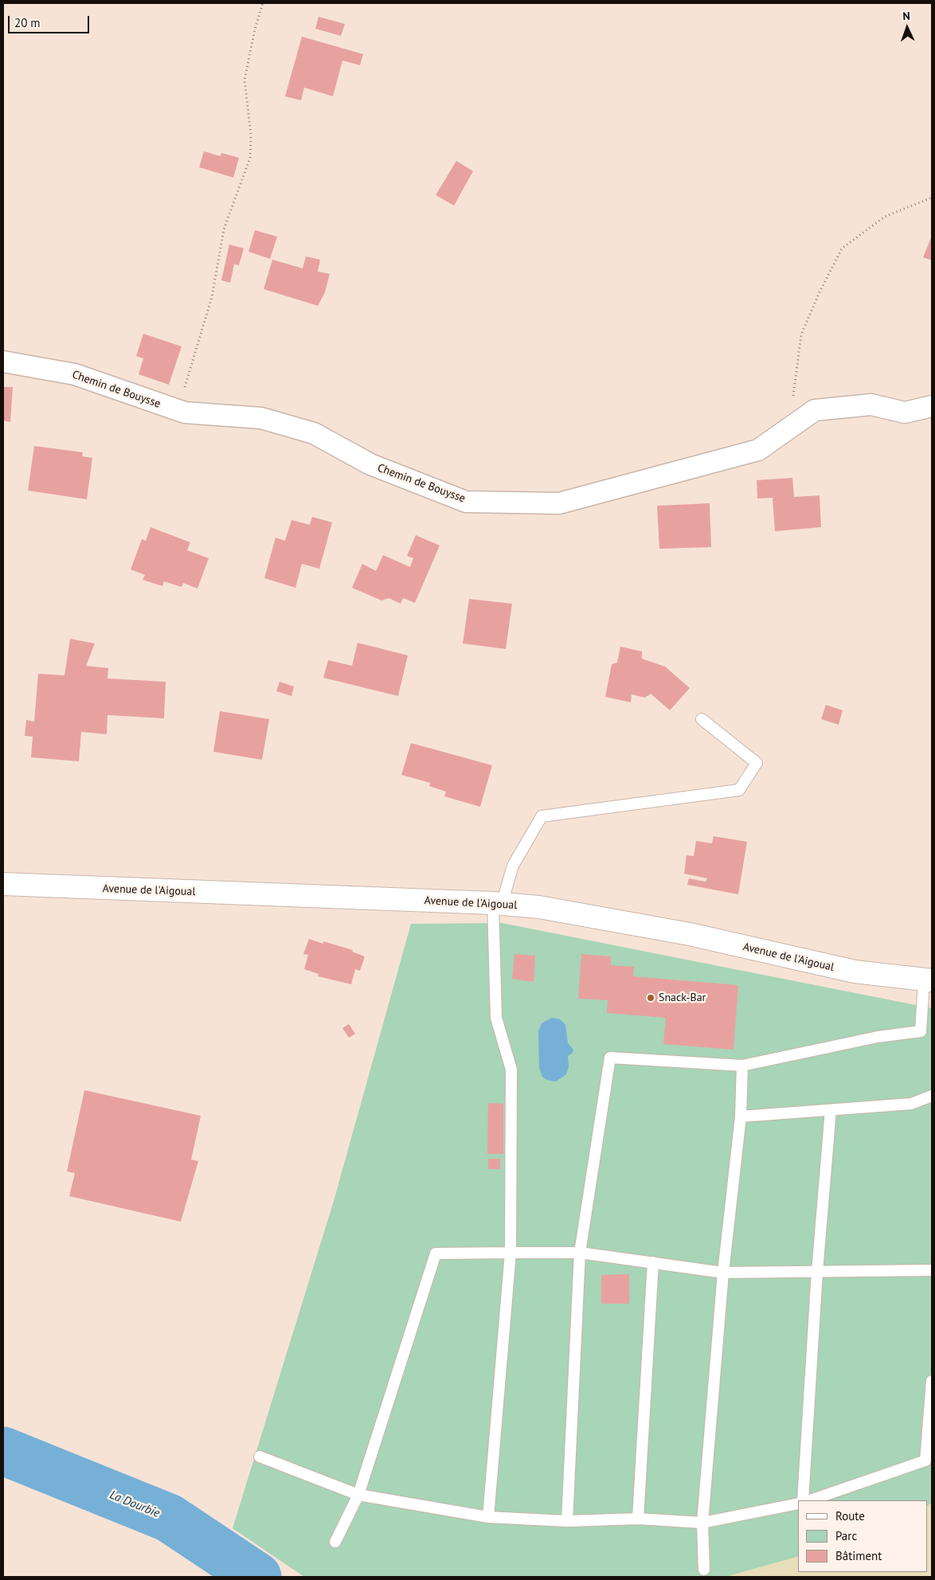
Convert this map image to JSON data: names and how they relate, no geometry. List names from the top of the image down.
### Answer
{
  "streets": {
    "main road": ["Avenue de l'Aigoual"],
    "street": ["Chemin de Bouysse"]
  },
  "water": ["La Dourbie"],
  "places": ["Snack-Bar"],
  "legend": ["Route", "Parc", "Bâtiment"],
  "scale_bar": "20 m",
  "north": "top"
}
